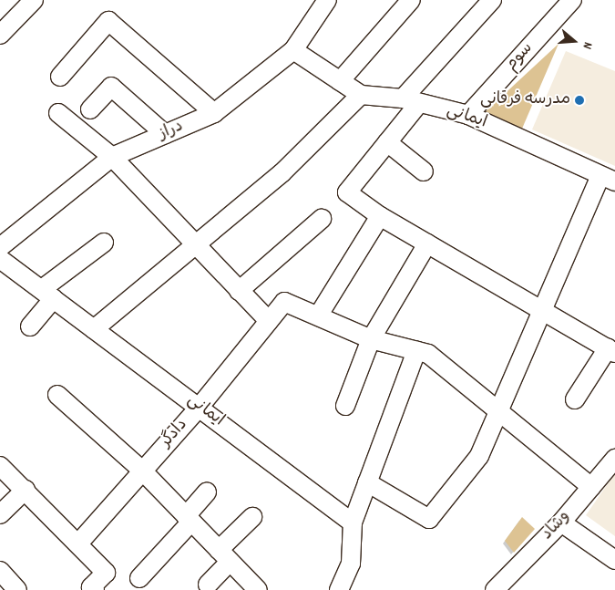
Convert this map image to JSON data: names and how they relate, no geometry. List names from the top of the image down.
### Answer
{
  "streets": {
    "street": [
      "سوم",
      "ایمانی",
      "دراز",
      "دادگر",
      "وشاد"
    ]
  },
  "crossings": [
    ["سوم", "ایمانی"],
    ["ایمانی", "دراز"],
    ["ایمانی", "دادگر"]
  ],
  "places": ["مدرسه فرقانی"],
  "north": "right"
}
